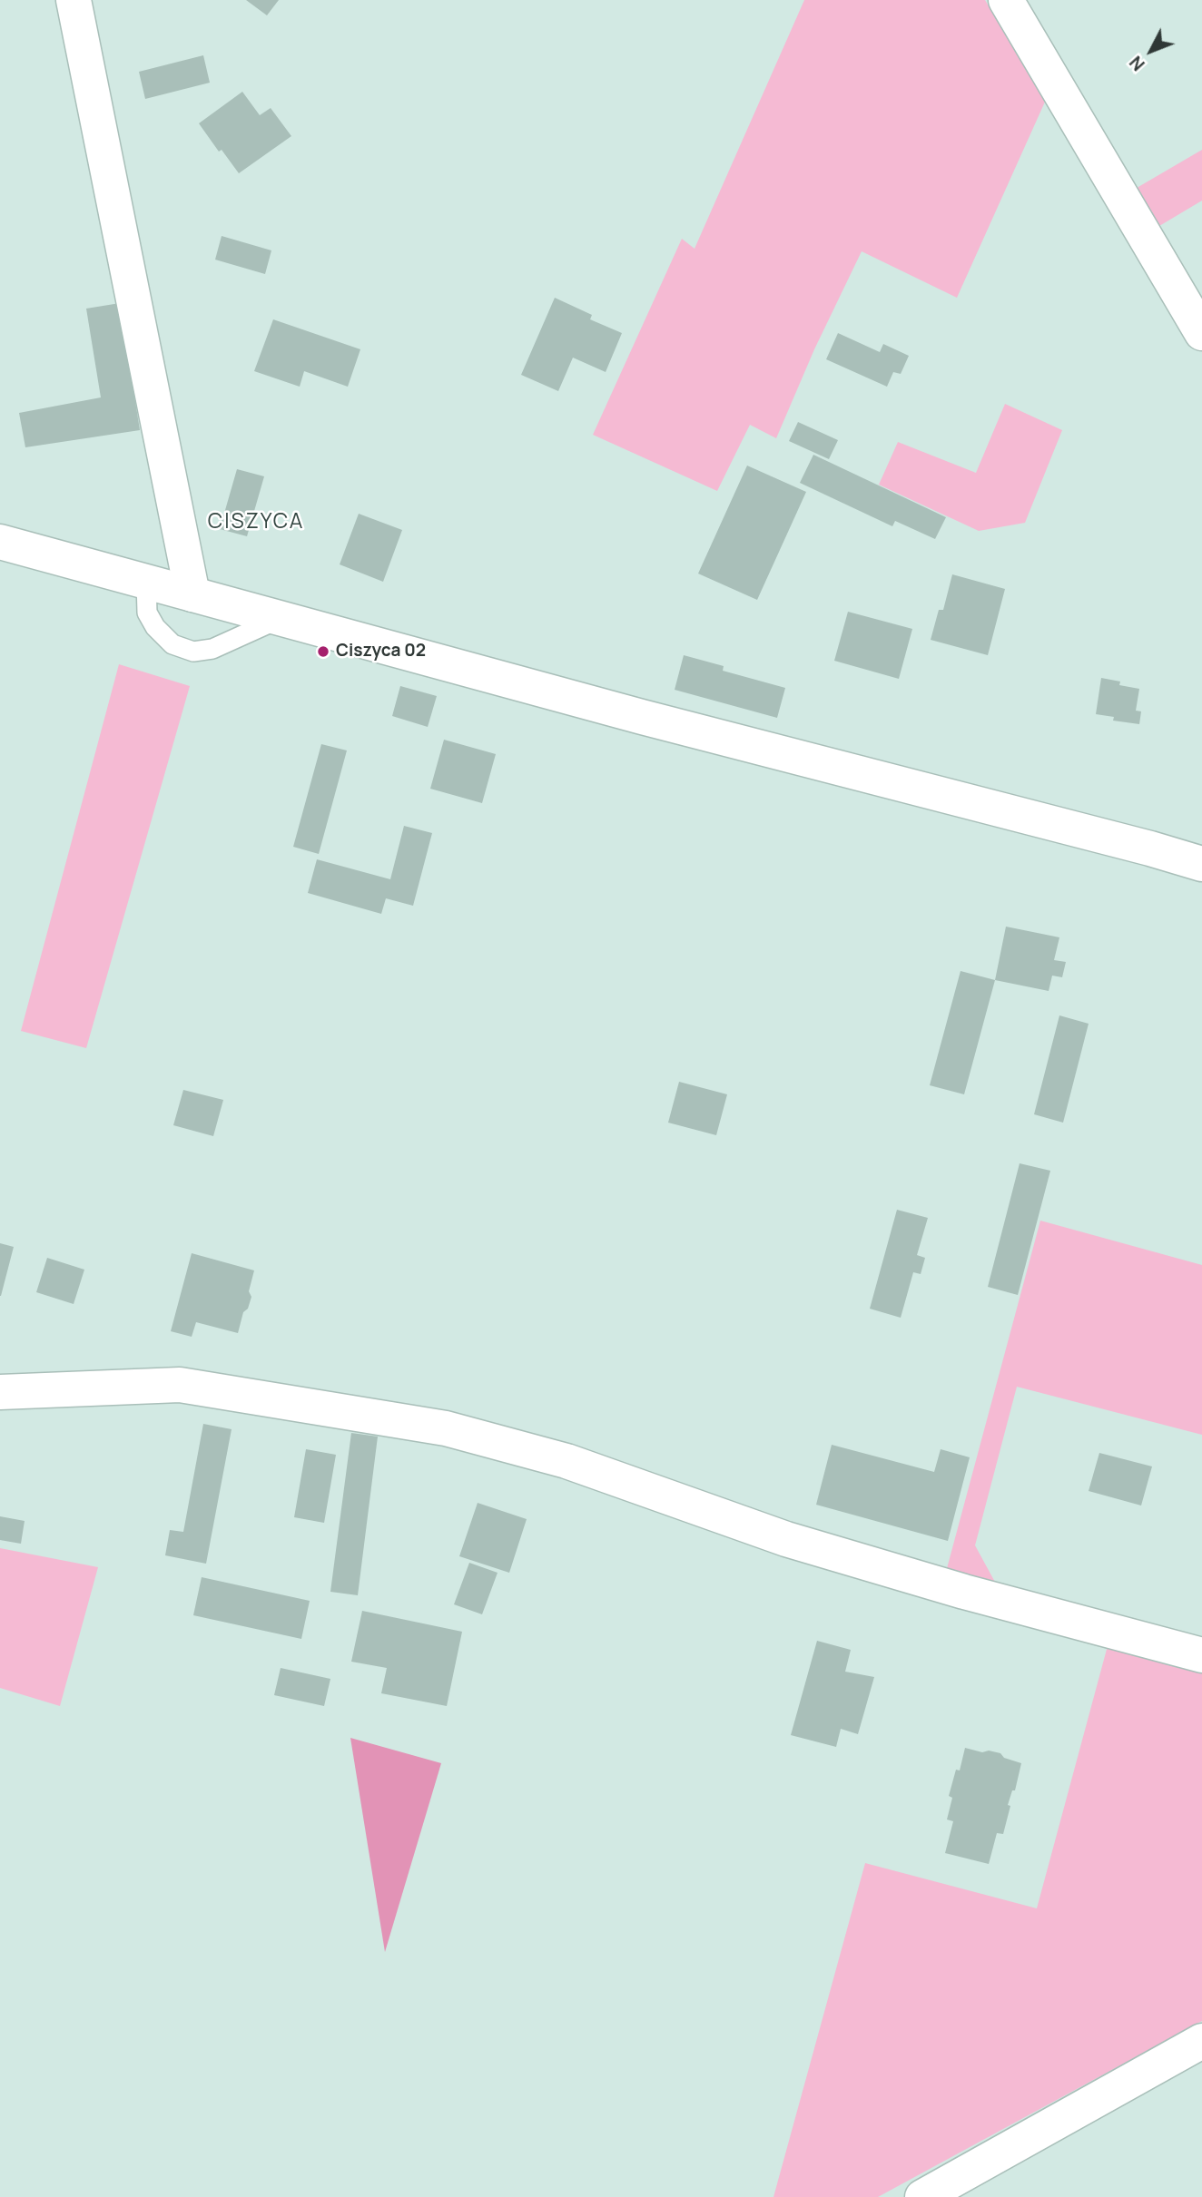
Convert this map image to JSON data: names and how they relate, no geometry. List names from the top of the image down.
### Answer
{
  "districts": ["CISZYCA"],
  "places": ["Ciszyca 02"],
  "north": "bottom left"
}
